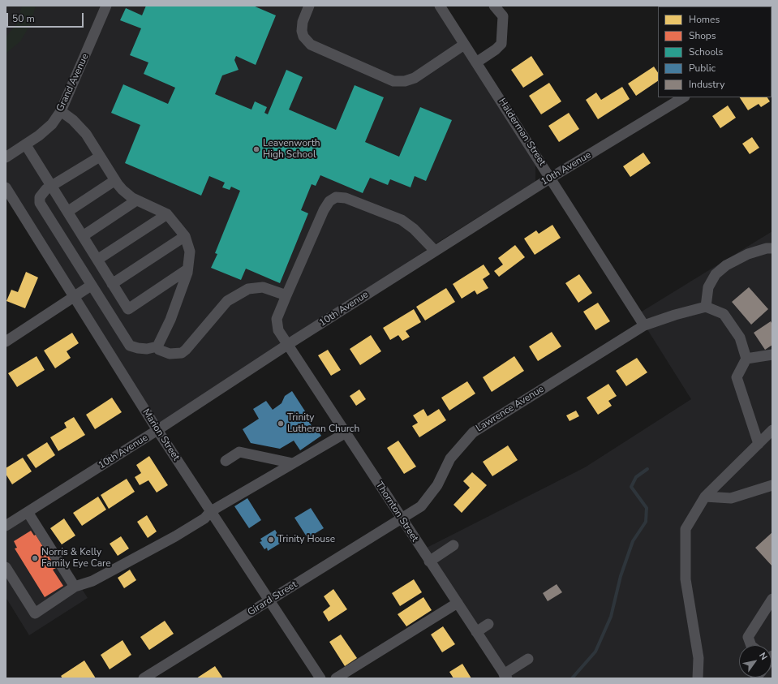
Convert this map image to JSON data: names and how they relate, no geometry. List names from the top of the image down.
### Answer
{
  "streets": {
    "street": [
      "Grand Avenue",
      "Halderman Street",
      "10th Avenue",
      "Lawrence Avenue",
      "Marion Street",
      "Thornton Street",
      "Girard Street"
    ]
  },
  "crossings": [
    ["Halderman Street", "10th Avenue"],
    ["Halderman Street", "Lawrence Avenue"],
    ["10th Avenue", "Marion Street"],
    ["10th Avenue", "Thornton Street"],
    ["Lawrence Avenue", "Thornton Street"],
    ["Lawrence Avenue", "Girard Street"],
    ["Marion Street", "Girard Street"],
    ["Thornton Street", "Girard Street"]
  ],
  "places": [
    "Leavenworth High School",
    "Trinity Lutheran Church",
    "Trinity House",
    "Norris & Kelly Family Eye Care"
  ],
  "legend": [
    "Homes",
    "Shops",
    "Schools",
    "Public",
    "Industry"
  ],
  "scale_bar": "50 m",
  "north": "top right"
}
